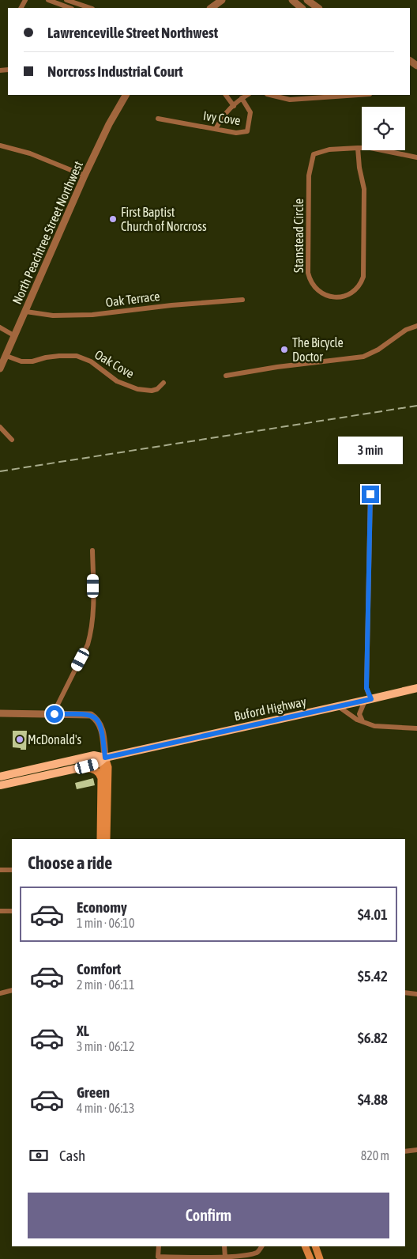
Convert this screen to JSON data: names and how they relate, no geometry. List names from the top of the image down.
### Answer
{
  "streets": {
    "main road": ["Buford Highway"],
    "street": [
      "Ivy Cove",
      "North Peachtree Street Northwest",
      "Stanstead Circle",
      "Oak Terrace",
      "Oak Cove"
    ]
  },
  "crossings": [
    ["North Peachtree Street Northwest", "Oak Terrace"],
    ["North Peachtree Street Northwest", "Oak Cove"]
  ],
  "places": ["First Baptist Church of Norcross", "The Bicycle Doctor", "McDonald's"],
  "page": {
    "banner": ["Lawrenceville Street Northwest", "Norcross Industrial Court"],
    "bubble": "3 min",
    "heading": "Choose a ride",
    "list": [
      {
        "name": "Economy",
        "note": "1 min · 06:10",
        "value": "$4.01"
      },
      {
        "name": "Comfort",
        "note": "2 min · 06:11",
        "value": "$5.42"
      },
      {
        "name": "XL",
        "note": "3 min · 06:12",
        "value": "$6.82"
      },
      {
        "name": "Green",
        "note": "4 min · 06:13",
        "value": "$4.88"
      }
    ],
    "pay": ["Cash", "820 m"],
    "buttons": "Confirm"
  }
}
